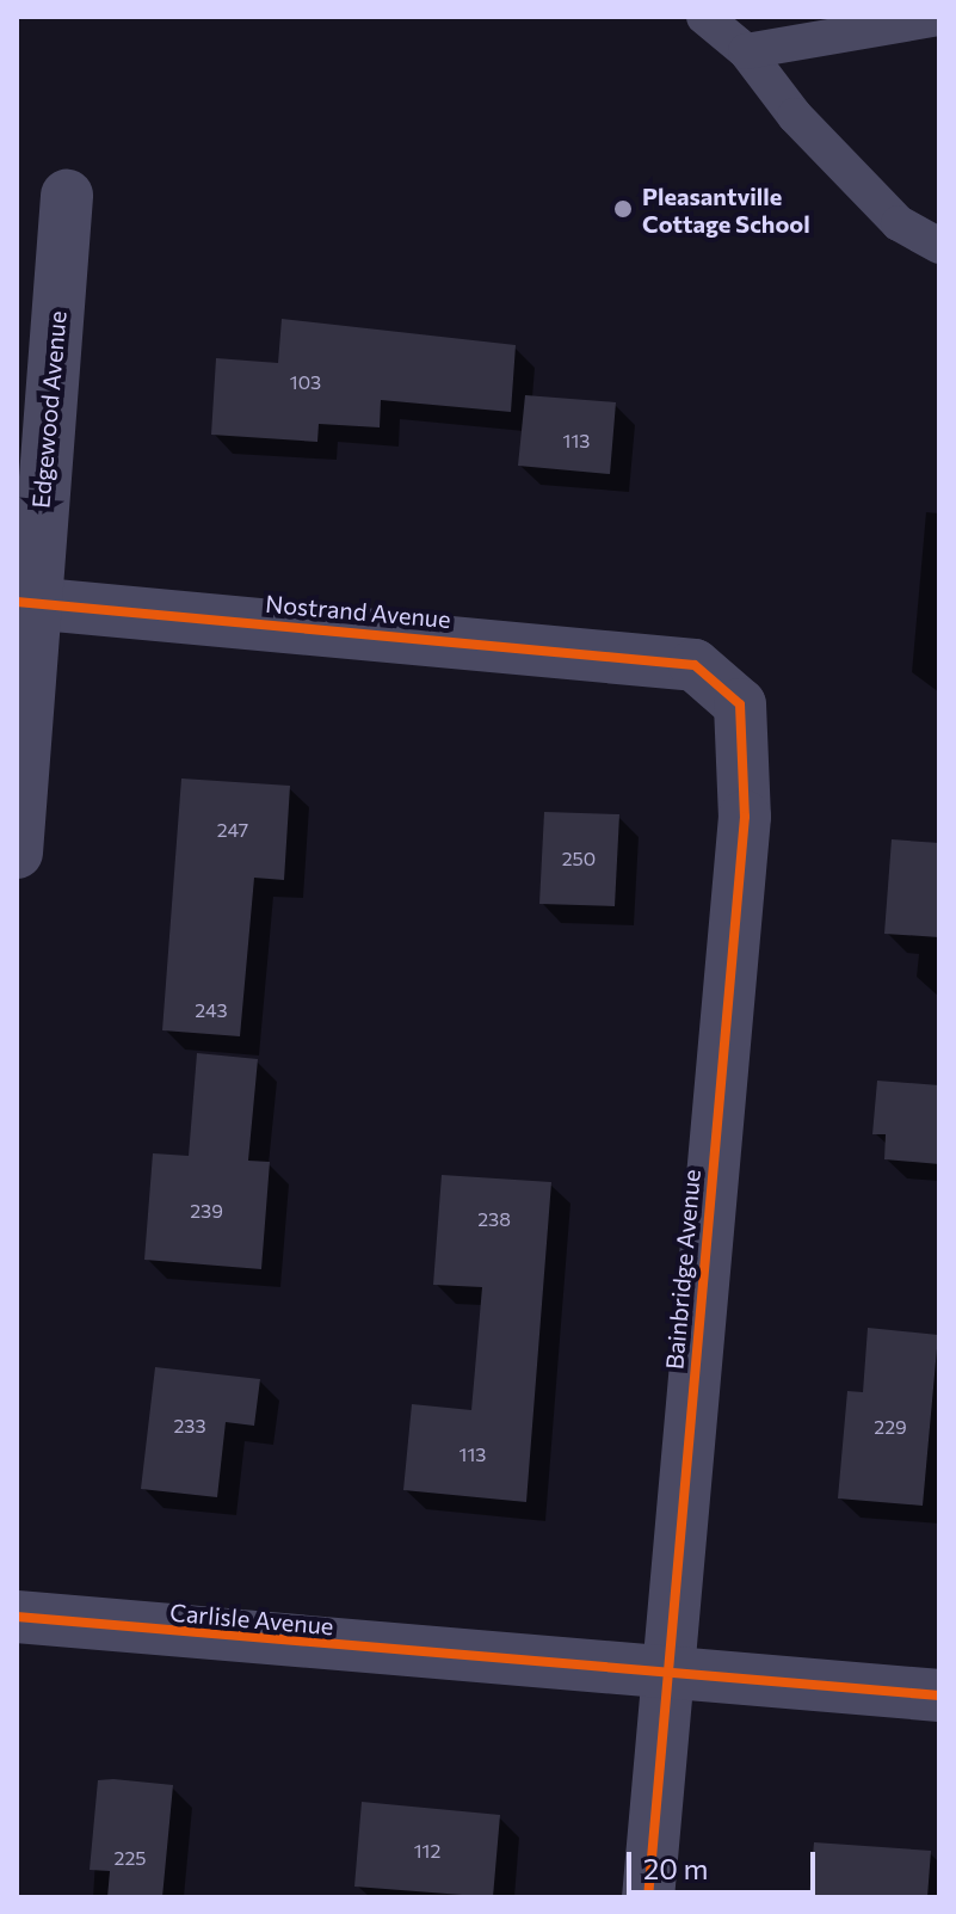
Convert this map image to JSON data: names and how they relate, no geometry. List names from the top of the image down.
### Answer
{
  "streets": {
    "street": [
      "Edgewood Avenue",
      "Nostrand Avenue",
      "Bainbridge Avenue",
      "Carlisle Avenue"
    ]
  },
  "crossings": [
    ["Edgewood Avenue", "Nostrand Avenue"],
    ["Nostrand Avenue", "Bainbridge Avenue"],
    ["Bainbridge Avenue", "Carlisle Avenue"]
  ],
  "places": ["Pleasantville Cottage School"],
  "house_numbers": [
    "103",
    "113",
    "247",
    "250",
    "243",
    "239",
    "238",
    "233",
    "229",
    "113",
    "112",
    "225"
  ],
  "scale_bar": "20 m"
}
